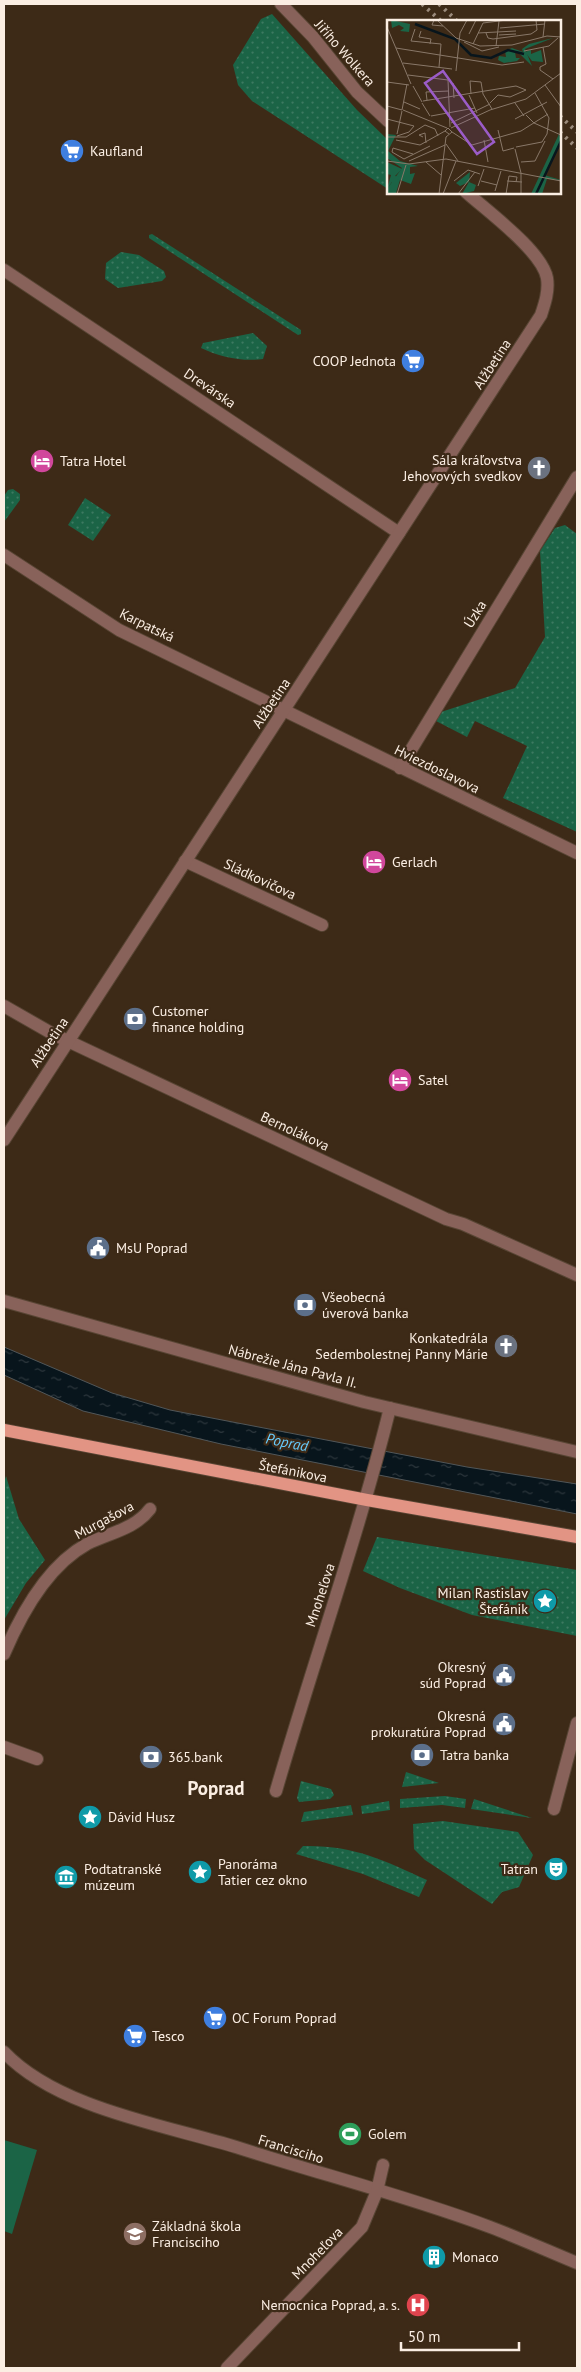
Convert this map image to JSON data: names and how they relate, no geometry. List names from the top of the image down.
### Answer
{
  "streets": {
    "main road": ["Štefánikova"],
    "street": [
      "Jiřího Wolkera",
      "Alžbetina",
      "Drevárska",
      "Úzka",
      "Karpatská",
      "Hviezdoslavova",
      "Sládkovičova",
      "Bernolákova",
      "Nábrežie Jána Pavla II.",
      "Murgašova",
      "Mnoheľova",
      "Francisciho"
    ]
  },
  "crossings": [
    ["Alžbetina", "Drevárska"],
    ["Alžbetina", "Karpatská"],
    ["Alžbetina", "Hviezdoslavova"],
    ["Alžbetina", "Sládkovičova"],
    ["Alžbetina", "Bernolákova"],
    ["Úzka", "Hviezdoslavova"],
    ["Karpatská", "Hviezdoslavova"],
    ["Nábrežie Jána Pavla II.", "Mnoheľova"],
    ["Štefánikova", "Mnoheľova"],
    ["Mnoheľova", "Francisciho"]
  ],
  "districts": ["Poprad"],
  "water": ["Poprad"],
  "places": {
    "supermarket": [
      "Kaufland",
      "COOP Jednota",
      "OC Forum Poprad",
      "Tesco"
    ],
    "hotel": ["Tatra Hotel", "Gerlach", "Satel"],
    "church": ["Sála kráľovstva Jehovových svedkov", "Konkatedrála Sedembolestnej Panny Márie"],
    "bank": [
      "Customer finance holding",
      "Všeobecná úverová banka",
      "Tatra banka",
      "365.bank"
    ],
    "public building": ["MsU Poprad", "Okresný súd Poprad", "Okresná prokuratúra Poprad"],
    "place": ["Milan Rastislav Štefánik", "Dávid Husz", "Panoráma Tatier cez okno"],
    "theatre": ["Tatran"],
    "museum": ["Podtatranské múzeum"],
    "sports": ["Golem"],
    "school or university": ["Základná škola Francisciho"],
    "building": ["Monaco"],
    "hospital": ["Nemocnica Poprad, a. s."]
  },
  "scale_bar": "50 m"
}
